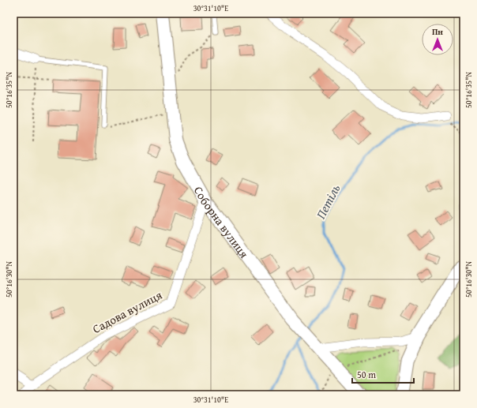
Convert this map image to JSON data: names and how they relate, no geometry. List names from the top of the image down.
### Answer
{
  "streets": {
    "street": ["Соборна вулиця", "Садова вулиця"]
  },
  "crossings": [
    ["Соборна вулиця", "Садова вулиця"]
  ],
  "water": ["Петіль"],
  "scale_bar": "50 m",
  "north": "top",
  "coordinates": ["30°31'10\"E", "50°16'35\"N", "50°16'30\"N"]
}
